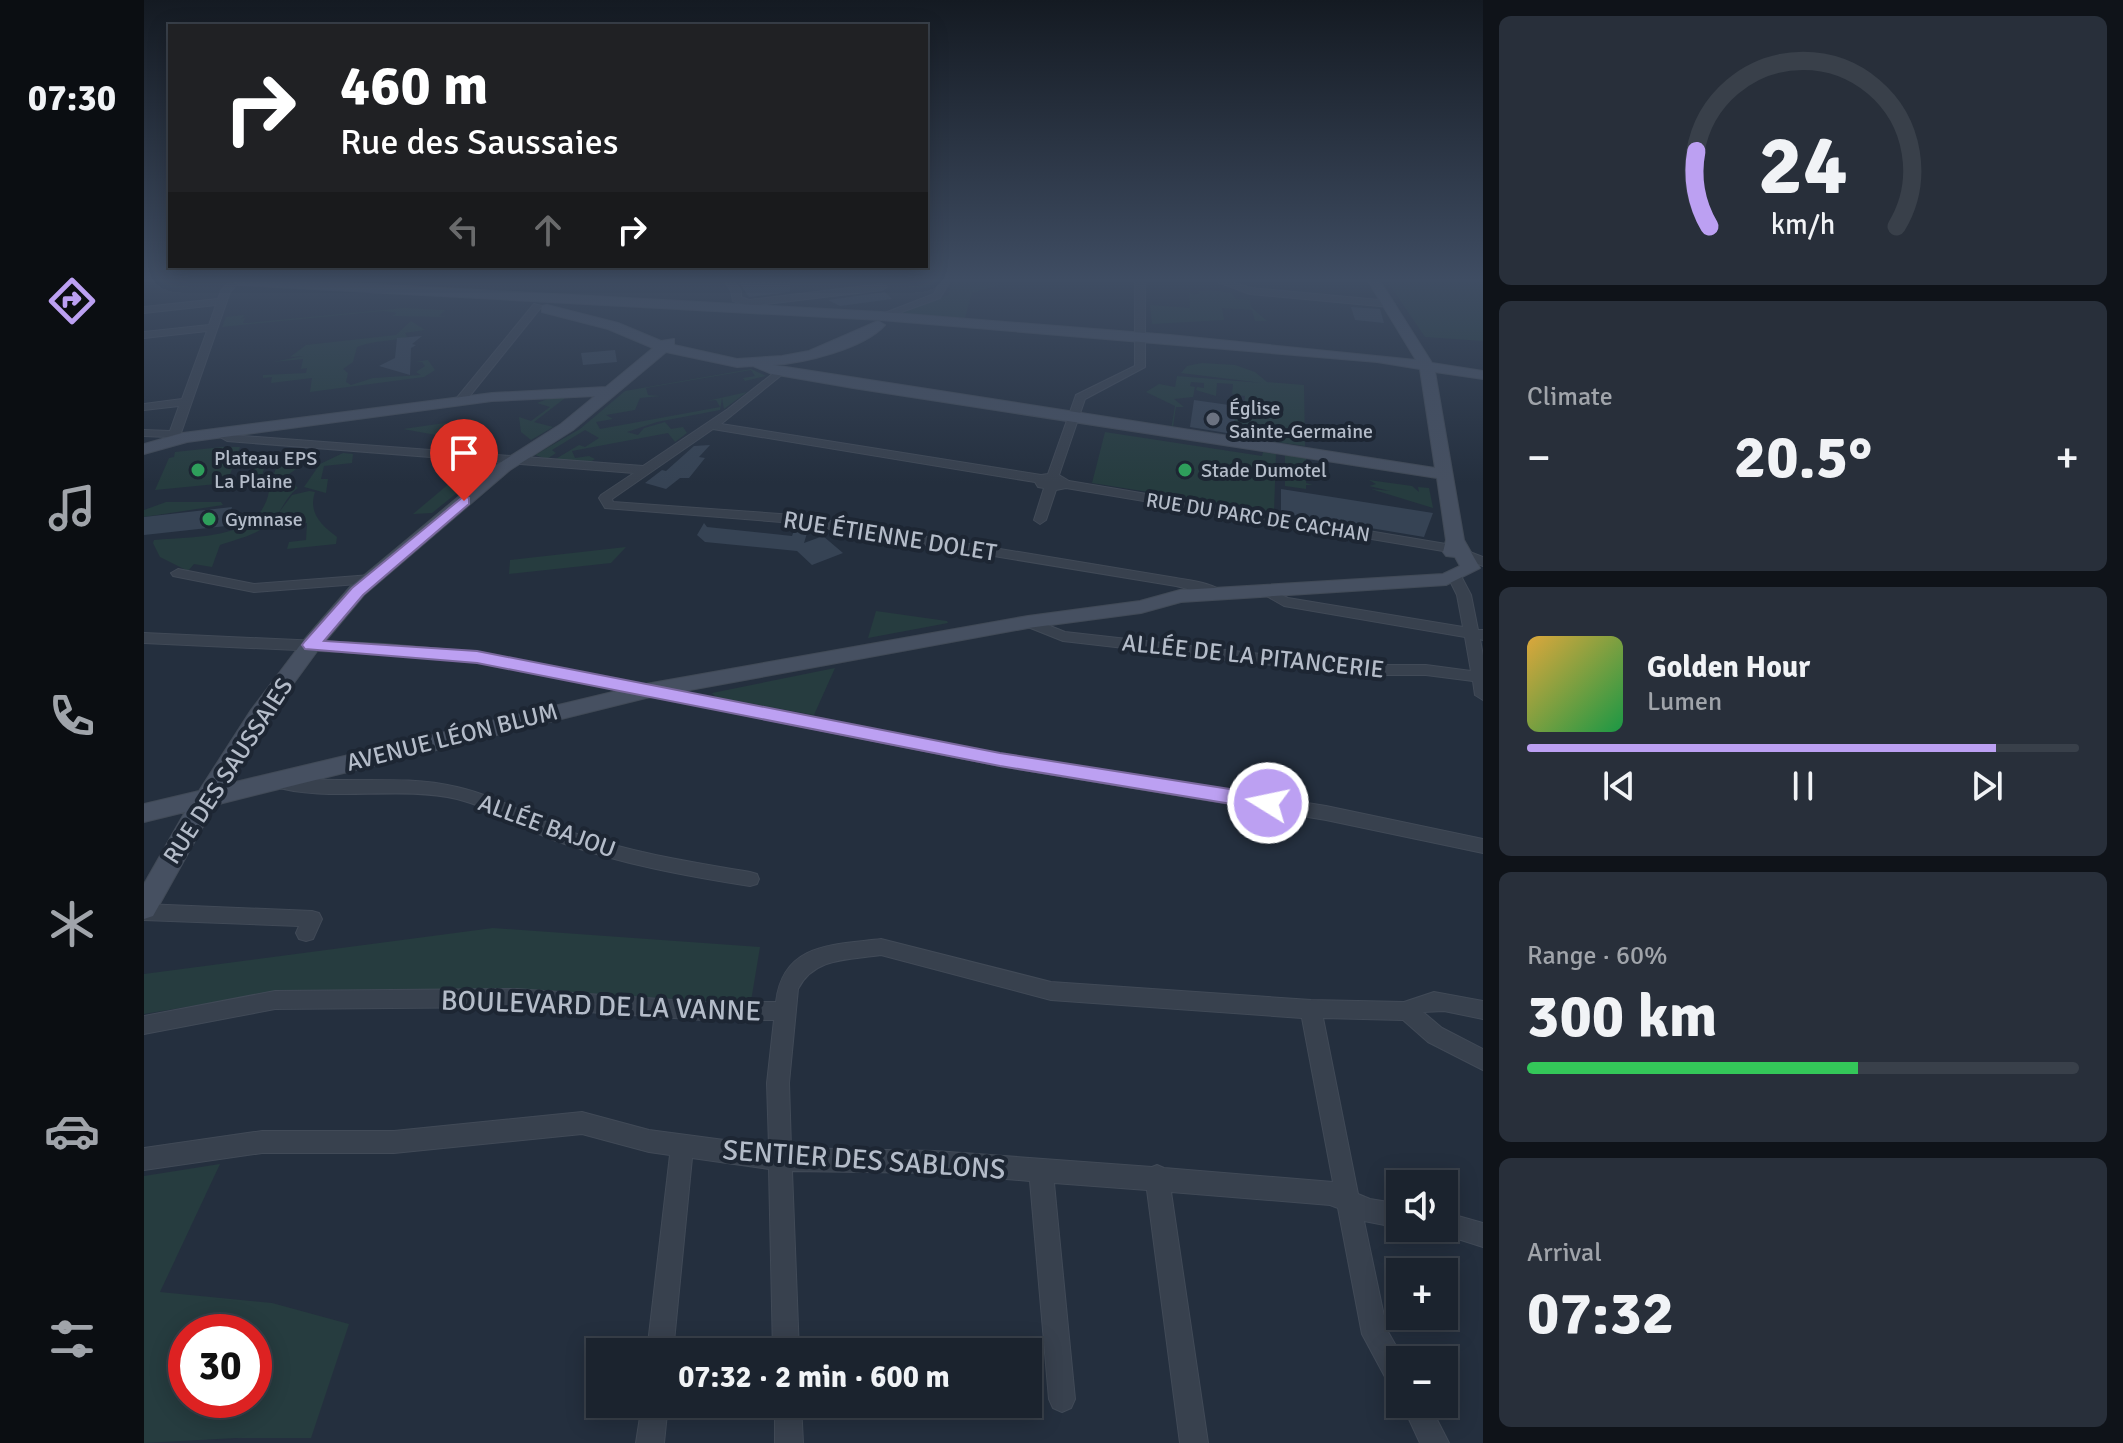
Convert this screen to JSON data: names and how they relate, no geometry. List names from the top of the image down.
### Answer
{
  "streets": {
    "main road": ["AVENUE LÉON BLUM", "RUE DES SAUSSAIES"],
    "street": [
      "RUE DU PARC DE CACHAN",
      "RUE ÉTIENNE DOLET",
      "ALLÉE DE LA PITANCERIE",
      "ALLÉE BAJOU",
      "BOULEVARD DE LA VANNE",
      "SENTIER DES SABLONS"
    ]
  },
  "crossings": [
    ["RUE DU PARC DE CACHAN", "AVENUE LÉON BLUM"],
    ["RUE ÉTIENNE DOLET", "AVENUE LÉON BLUM"],
    ["ALLÉE DE LA PITANCERIE", "AVENUE LÉON BLUM"],
    ["AVENUE LÉON BLUM", "RUE DES SAUSSAIES"],
    ["AVENUE LÉON BLUM", "ALLÉE BAJOU"]
  ],
  "places": [
    "Église Sainte-Germaine",
    "Plateau EPS La Plaine",
    "Stade Dumotel",
    "Gymnase"
  ],
  "page": {
    "tabs": "07:30",
    "turn": ["460 m", "Rue des Saussaies"],
    "tile": [
      "Climate",
      ["Range · 60%", "300 km"],
      ["Arrival", "07:32"]
    ],
    "heat": ["−", "20.5°", "+"],
    "song": ["Golden Hour", "Lumen"],
    "map_buttons": ["+", "−"],
    "limit": "30",
    "trip": "07:32 · 2 min · 600 m",
    "gauge": ["24", "km/h"]
  }
}
